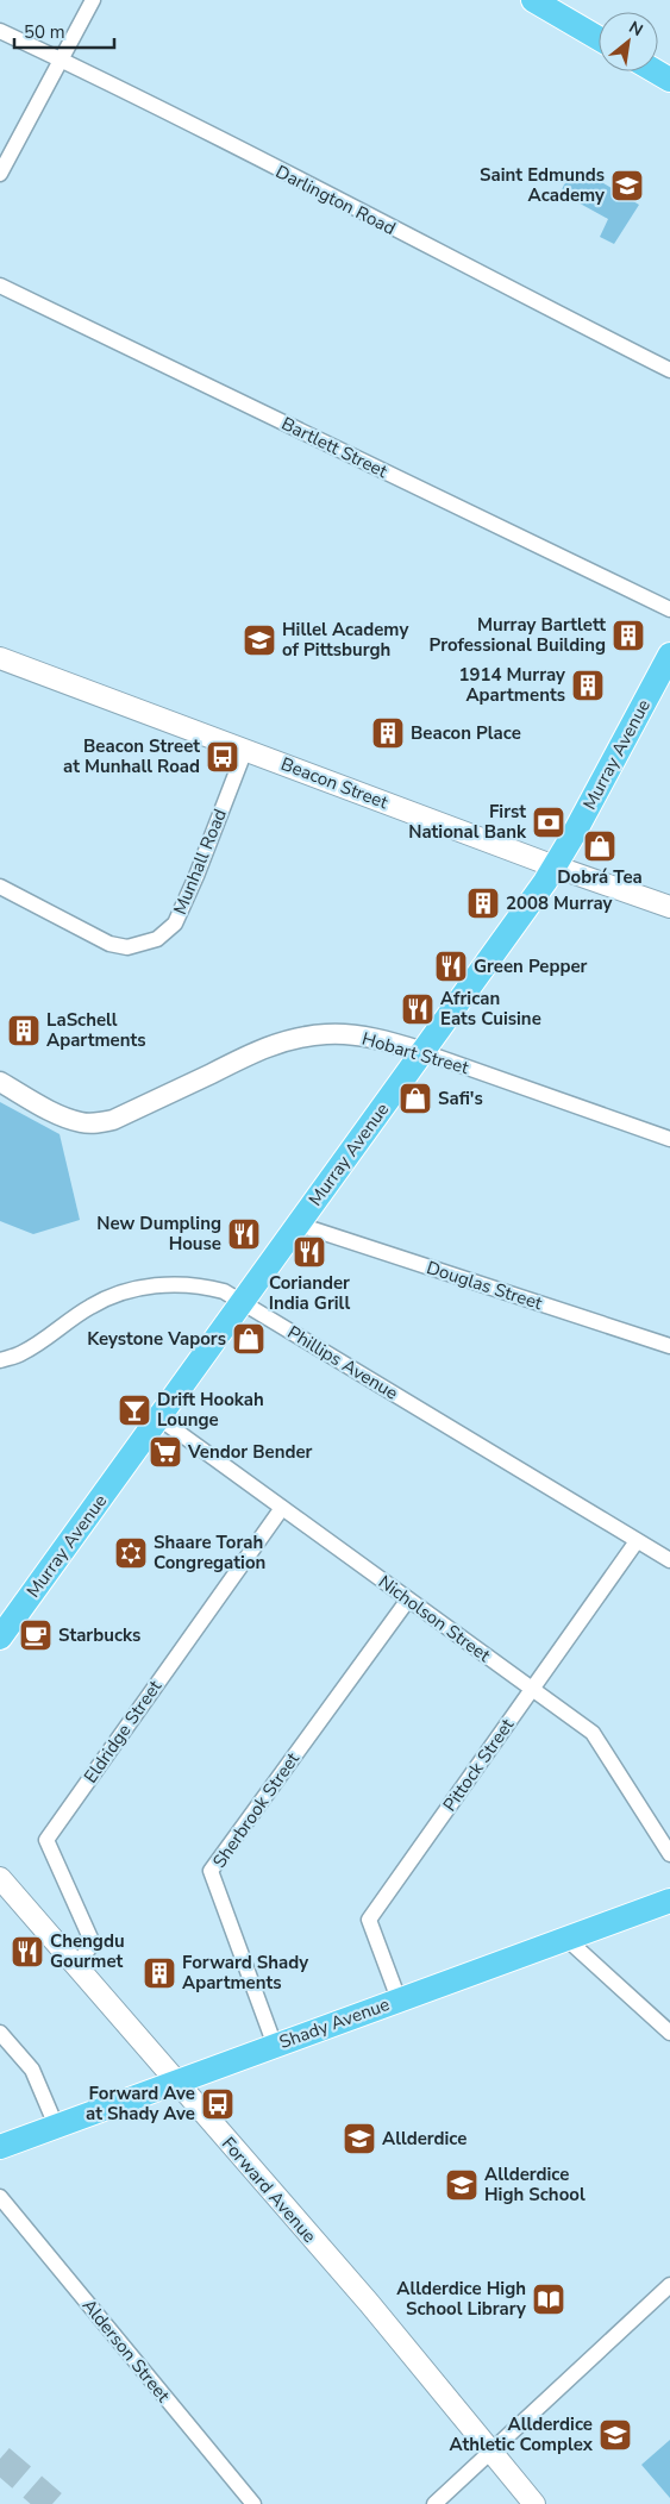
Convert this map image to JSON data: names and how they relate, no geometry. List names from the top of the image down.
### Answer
{
  "streets": {
    "main road": [
      "Murray Avenue",
      "Beacon Street",
      "Shady Avenue",
      "Forward Avenue"
    ],
    "street": [
      "Darlington Road",
      "Bartlett Street",
      "Munhall Road",
      "Hobart Street",
      "Douglas Street",
      "Phillips Avenue",
      "Nicholson Street",
      "Eldridge Street",
      "Pittock Street",
      "Sherbrook Street",
      "Alderson Street"
    ]
  },
  "crossings": [
    ["Murray Avenue", "Beacon Street"],
    ["Murray Avenue", "Hobart Street"],
    ["Murray Avenue", "Douglas Street"],
    ["Murray Avenue", "Phillips Avenue"],
    ["Murray Avenue", "Nicholson Street"],
    ["Beacon Street", "Munhall Road"],
    ["Phillips Avenue", "Pittock Street"],
    ["Nicholson Street", "Eldridge Street"],
    ["Nicholson Street", "Pittock Street"],
    ["Nicholson Street", "Sherbrook Street"],
    ["Eldridge Street", "Forward Avenue"],
    ["Pittock Street", "Shady Avenue"],
    ["Sherbrook Street", "Shady Avenue"],
    ["Shady Avenue", "Forward Avenue"]
  ],
  "places": {
    "school or university": [
      "Saint Edmunds Academy",
      "Hillel Academy of Pittsburgh",
      "Allderdice",
      "Allderdice High School",
      "Allderdice Athletic Complex"
    ],
    "building": [
      "Murray Bartlett Professional Building",
      "1914 Murray Apartments",
      "Beacon Place",
      "2008 Murray",
      "LaSchell Apartments",
      "Forward Shady Apartments"
    ],
    "bus stop": ["Beacon Street at Munhall Road", "Forward Ave at Shady Ave"],
    "bank": ["First National Bank"],
    "shop": ["Dobrá Tea", "Safi's", "Keystone Vapors"],
    "restaurant": [
      "Green Pepper",
      "African Eats Cuisine",
      "New Dumpling House",
      "Coriander India Grill",
      "Chengdu Gourmet"
    ],
    "bar": ["Drift Hookah Lounge"],
    "supermarket": ["Vendor Bender"],
    "synagogue": ["Shaare Torah Congregation"],
    "cafe": ["Starbucks"],
    "library": ["Allderdice High School Library"]
  },
  "scale_bar": "50 m",
  "north": "top right"
}
